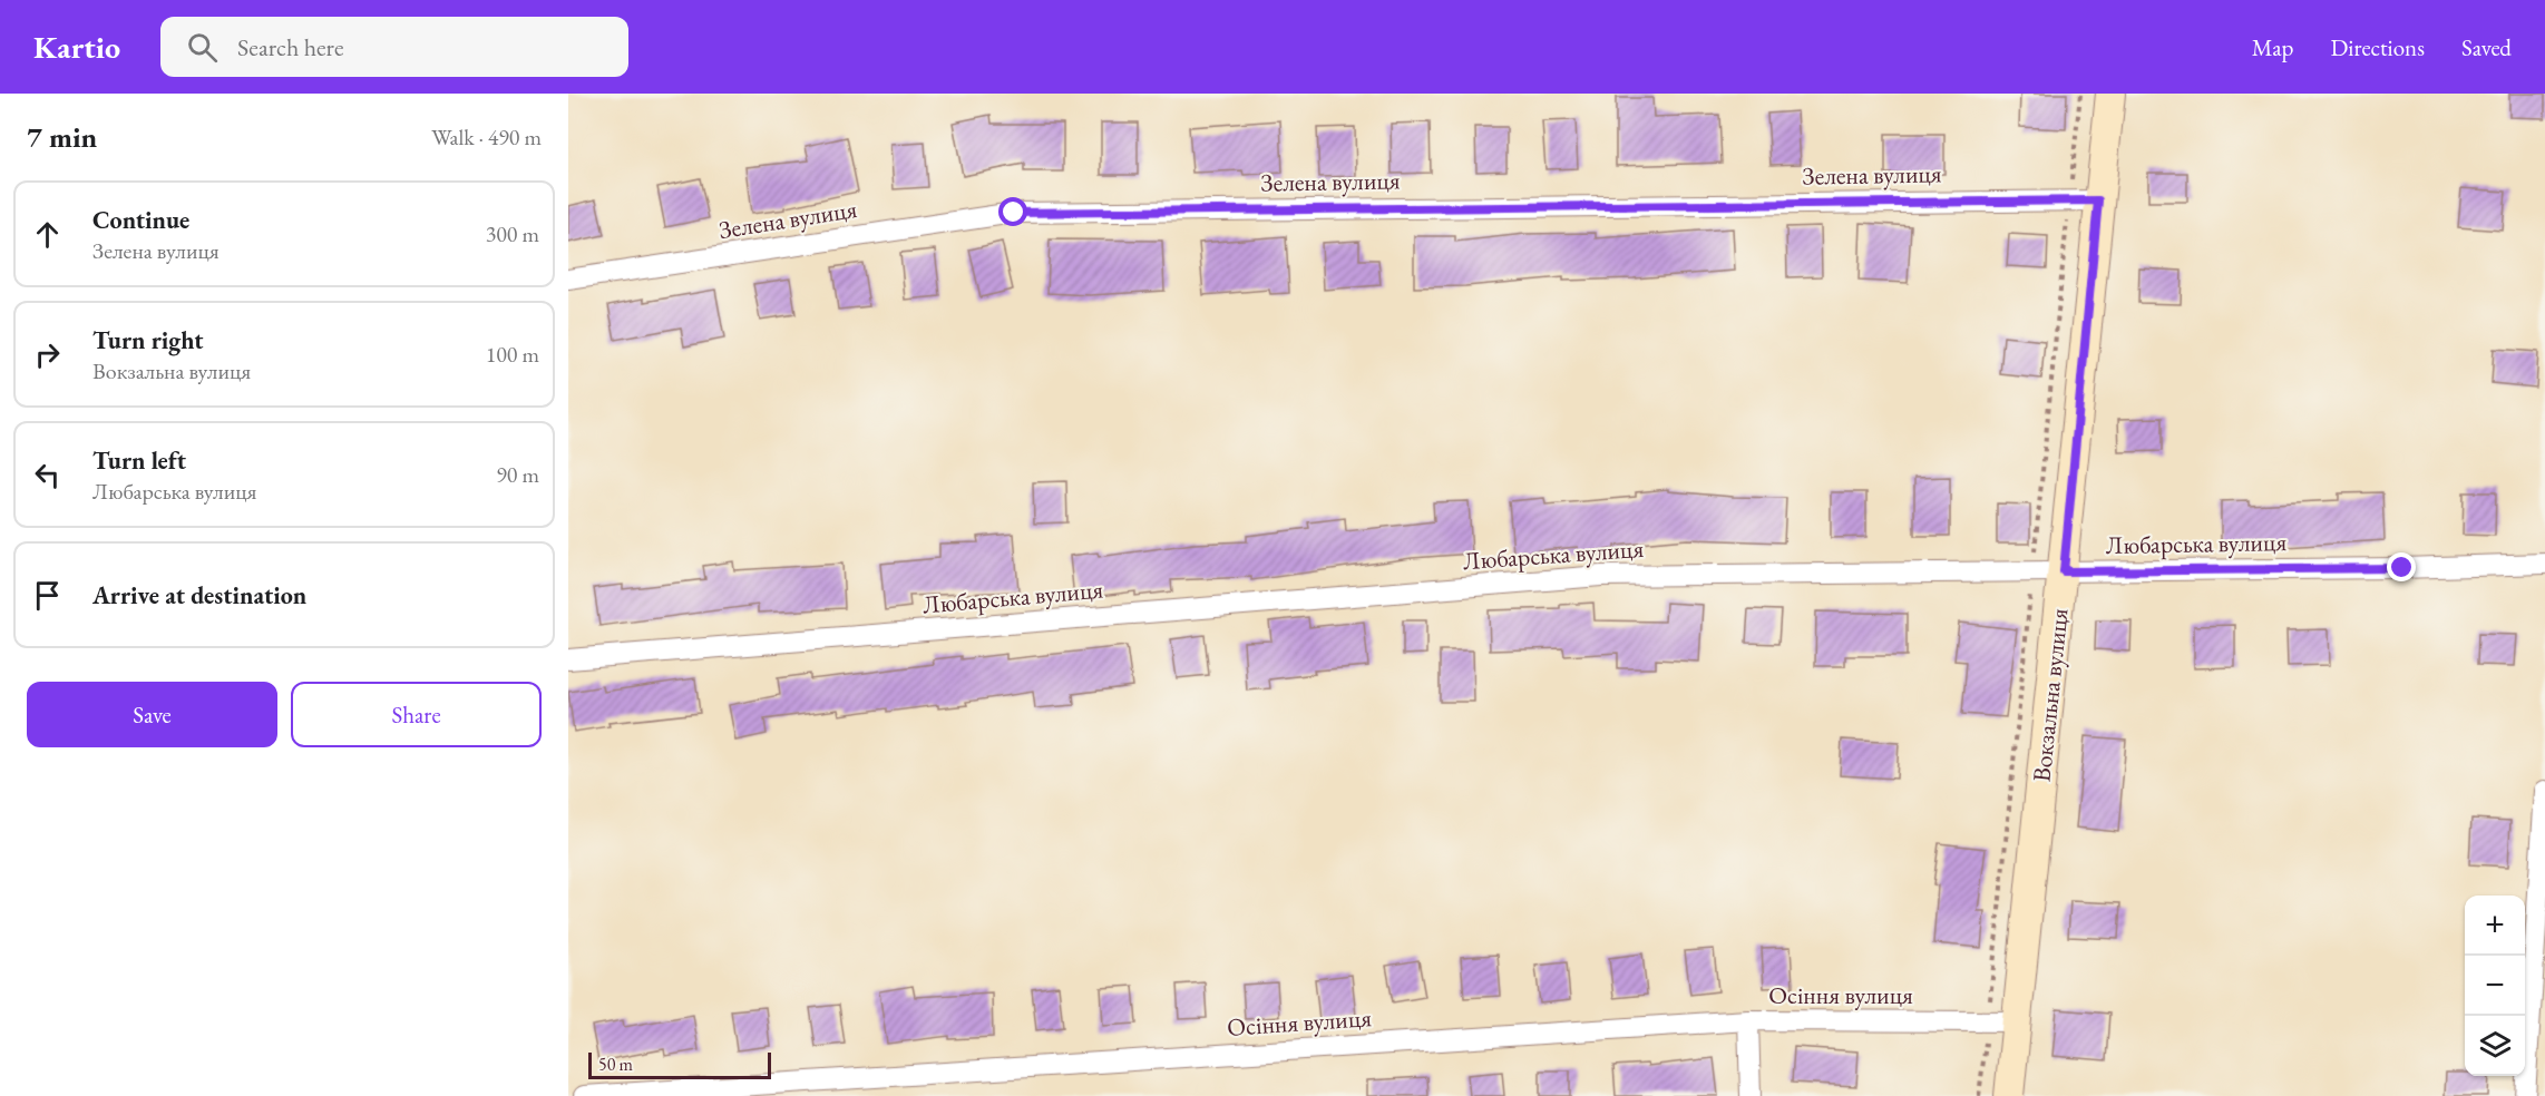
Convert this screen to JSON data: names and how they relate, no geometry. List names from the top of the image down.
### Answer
{
  "streets": {
    "main road": ["Вокзальна вулиця"],
    "street": ["Зелена вулиця", "Любарська вулиця", "Осіння вулиця"]
  },
  "crossings": [
    ["Зелена вулиця", "Вокзальна вулиця"],
    ["Любарська вулиця", "Вокзальна вулиця"],
    ["Вокзальна вулиця", "Осіння вулиця"]
  ],
  "scale_bar": "50 m",
  "page": {
    "header": "Kartio",
    "search": "Search here",
    "nav": ["Map", "Directions", "Saved"],
    "heading": ["7 min", "Walk · 490 m"],
    "list": [
      ["Continue", "Зелена вулиця", "300 m"],
      ["Turn right", "Вокзальна вулиця", "100 m"],
      ["Turn left", "Любарська вулиця", "90 m"],
      "Arrive at destination"
    ],
    "buttons": ["Save", "Share"],
    "map_buttons": ["+", "−"],
    "scale": "50 m"
  }
}
